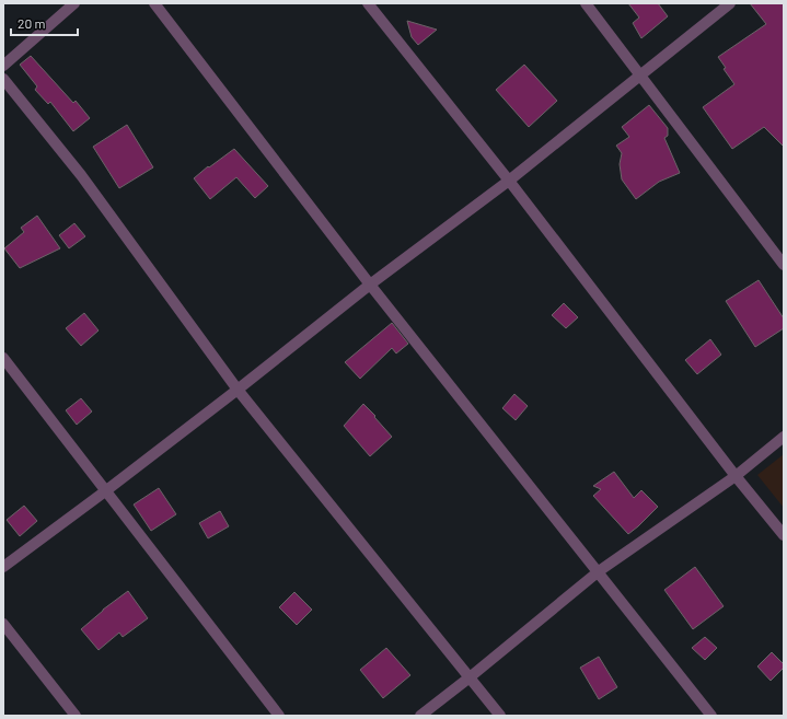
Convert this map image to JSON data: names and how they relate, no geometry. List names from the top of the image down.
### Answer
{
  "scale_bar": "20 m"
}
